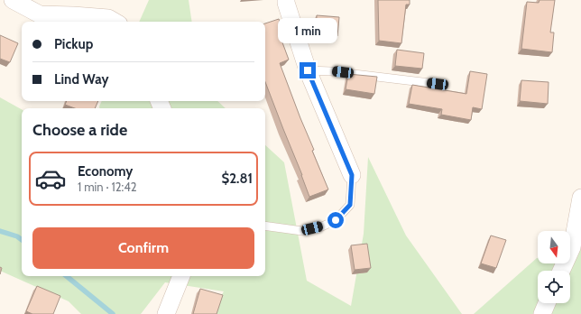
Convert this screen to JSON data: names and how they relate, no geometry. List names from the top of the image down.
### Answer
{
  "north": "bottom",
  "page": {
    "bubble": "1 min",
    "banner": ["Pickup", "Lind Way"],
    "heading": "Choose a ride",
    "list": [
      {
        "name": "Economy",
        "note": "1 min · 12:42",
        "value": "$2.81"
      }
    ],
    "buttons": "Confirm"
  }
}
